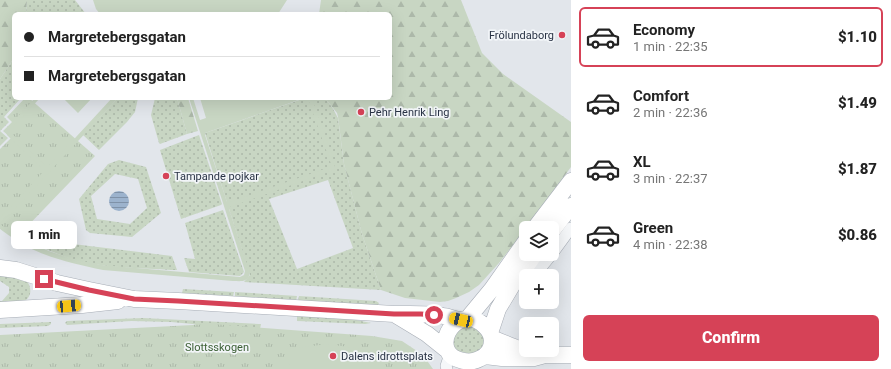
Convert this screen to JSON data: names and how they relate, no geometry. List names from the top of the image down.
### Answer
{
  "parks": ["Slottsskogen"],
  "places": [
    "Frölundaborg",
    "Pehr Henrik Ling",
    "Tampande pojkar",
    "Dalens idrottsplats"
  ],
  "page": {
    "list": [
      {
        "name": "Economy",
        "note": "1 min · 22:35",
        "value": "$1.10"
      },
      {
        "name": "Comfort",
        "note": "2 min · 22:36",
        "value": "$1.49"
      },
      {
        "name": "XL",
        "note": "3 min · 22:37",
        "value": "$1.87"
      },
      {
        "name": "Green",
        "note": "4 min · 22:38",
        "value": "$0.86"
      }
    ],
    "banner": ["Margretebergsgatan", "Margretebergsgatan"],
    "map_buttons": ["+", "−"],
    "bubble": "1 min",
    "buttons": "Confirm"
  }
}
